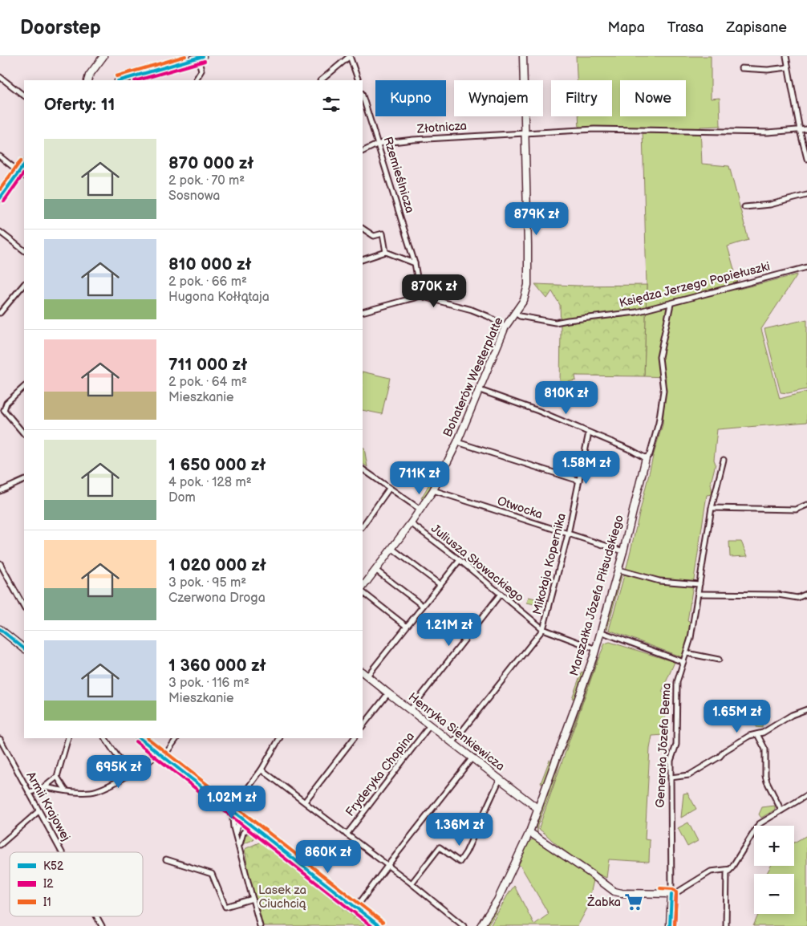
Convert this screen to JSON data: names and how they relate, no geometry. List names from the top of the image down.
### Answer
{
  "streets": {
    "street": [
      "Złotnicza",
      "Rzemieślnicza",
      "Księdza Jerzego Popiełuszki",
      "Bohaterów Westerplatte",
      "Otwocka",
      "Juliusza Słowackiego",
      "Mikołaja Kopernika",
      "Marszałka Józefa Piłsudskiego",
      "Henryka Sienkiewicza",
      "Generała Józefa Bema",
      "Fryderyka Chopina",
      "Armii Krajowej"
    ]
  },
  "crossings": [
    ["Złotnicza", "Rzemieślnicza"],
    ["Złotnicza", "Bohaterów Westerplatte"],
    ["Księdza Jerzego Popiełuszki", "Bohaterów Westerplatte"],
    ["Księdza Jerzego Popiełuszki", "Marszałka Józefa Piłsudskiego"],
    ["Bohaterów Westerplatte", "Otwocka"],
    ["Otwocka", "Mikołaja Kopernika"],
    ["Otwocka", "Marszałka Józefa Piłsudskiego"],
    ["Juliusza Słowackiego", "Mikołaja Kopernika"],
    ["Juliusza Słowackiego", "Marszałka Józefa Piłsudskiego"],
    ["Mikołaja Kopernika", "Henryka Sienkiewicza"],
    ["Marszałka Józefa Piłsudskiego", "Henryka Sienkiewicza"],
    ["Henryka Sienkiewicza", "Fryderyka Chopina"]
  ],
  "parks": ["Lasek za Ciuchcią"],
  "places": {
    "supermarket": ["Żabka"]
  },
  "lines": ["transit line K52", "transit line I1", "transit line I2"],
  "legend": ["K52", "I2", "I1"],
  "page": {
    "header": "Doorstep",
    "nav": ["Mapa", "Trasa", "Zapisane"],
    "chip": [
      "Kupno",
      "Wynajem",
      "Filtry",
      "Nowe"
    ],
    "heading": "Oferty: 11",
    "list": [
      {
        "name": "870 000 zł",
        "note": "2 pok. · 70 m² · Sosnowa"
      },
      {
        "name": "810 000 zł",
        "note": "2 pok. · 66 m² · Hugona Kołłątaja"
      },
      {
        "name": "711 000 zł",
        "note": "2 pok. · 64 m² · Mieszkanie"
      },
      {
        "name": "1 650 000 zł",
        "note": "4 pok. · 128 m² · Dom"
      },
      {
        "name": "1 020 000 zł",
        "note": "3 pok. · 95 m² · Czerwona Droga"
      },
      {
        "name": "1 360 000 zł",
        "note": "3 pok. · 116 m² · Mieszkanie"
      }
    ],
    "price": [
      "879K zł",
      "870K zł",
      "810K zł",
      "1.58M zł",
      "711K zł",
      "1.21M zł",
      "1.65M zł",
      "695K zł",
      "1.02M zł",
      "1.36M zł",
      "860K zł"
    ],
    "map_buttons": ["+", "−"]
  }
}
